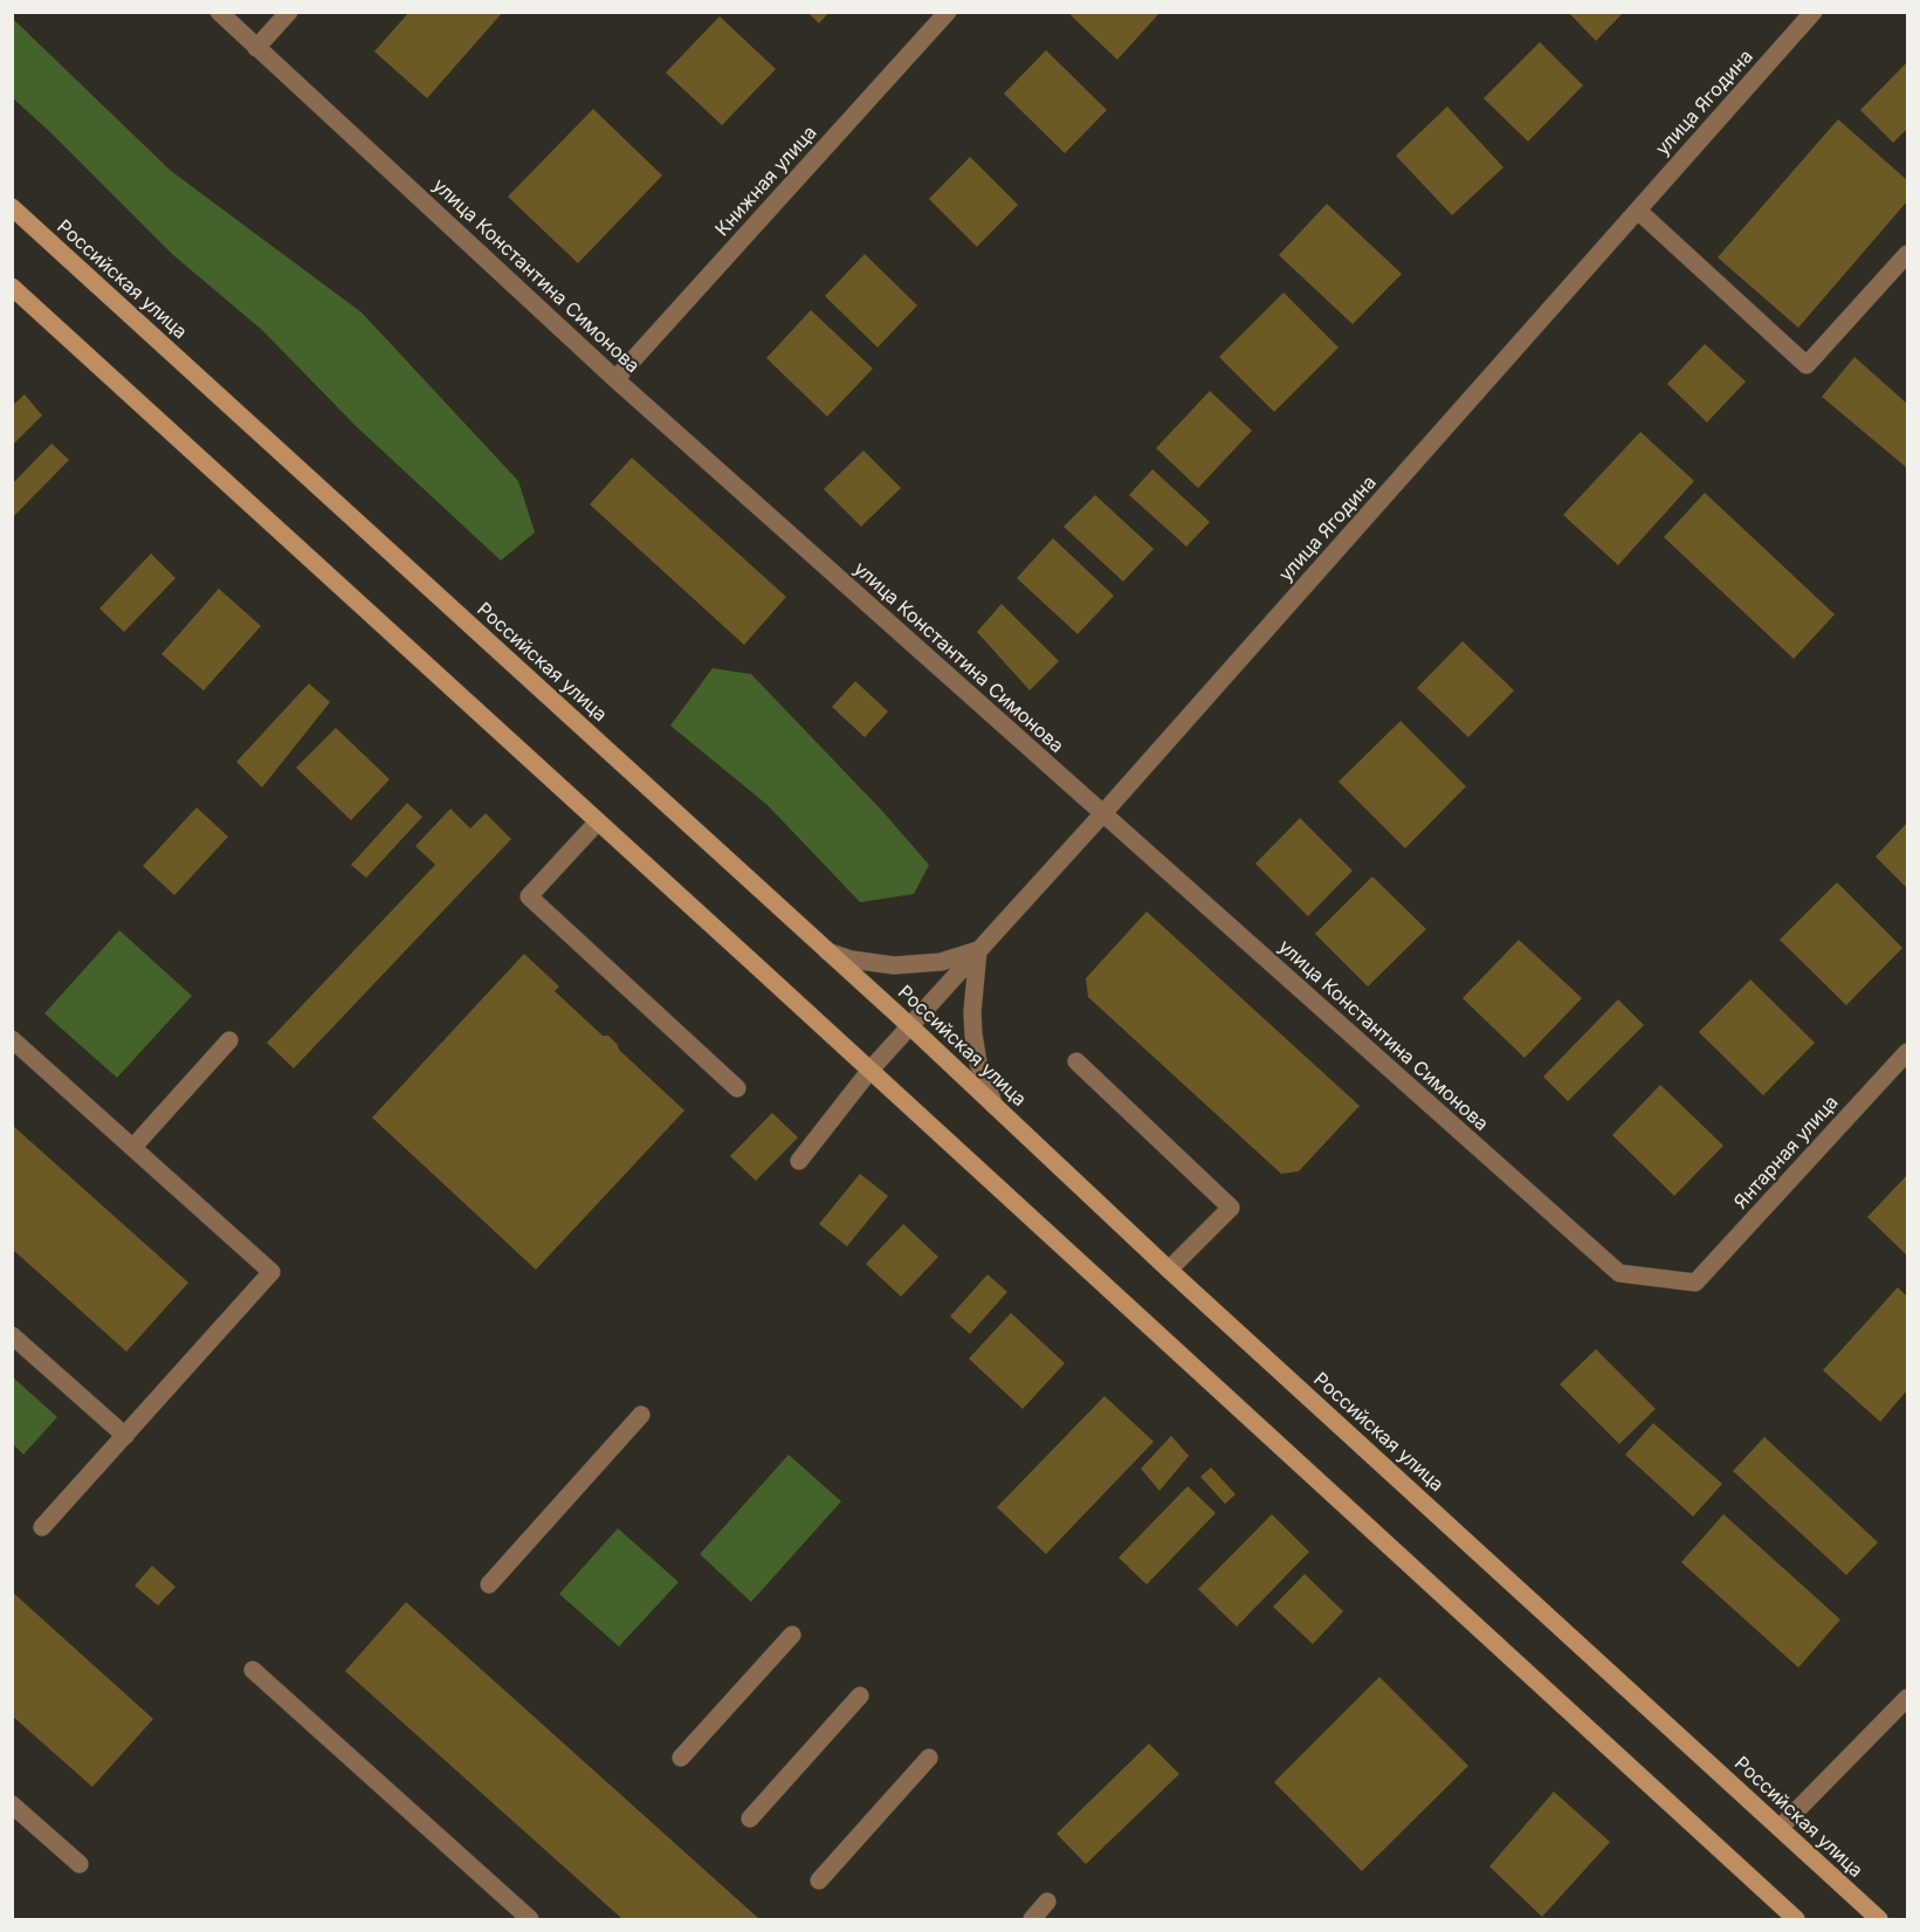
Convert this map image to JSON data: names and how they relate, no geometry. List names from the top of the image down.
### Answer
{
  "streets": {
    "main road": ["Российская улица"],
    "street": [
      "улица Ягодина",
      "Книжная улица",
      "улица Константина Симонова",
      "Янтарная улица"
    ]
  },
  "crossings": [
    ["улица Ягодина", "улица Константина Симонова"],
    ["улица Ягодина", "Российская улица"],
    ["Книжная улица", "улица Константина Симонова"],
    ["улица Константина Симонова", "Янтарная улица"]
  ]
}
